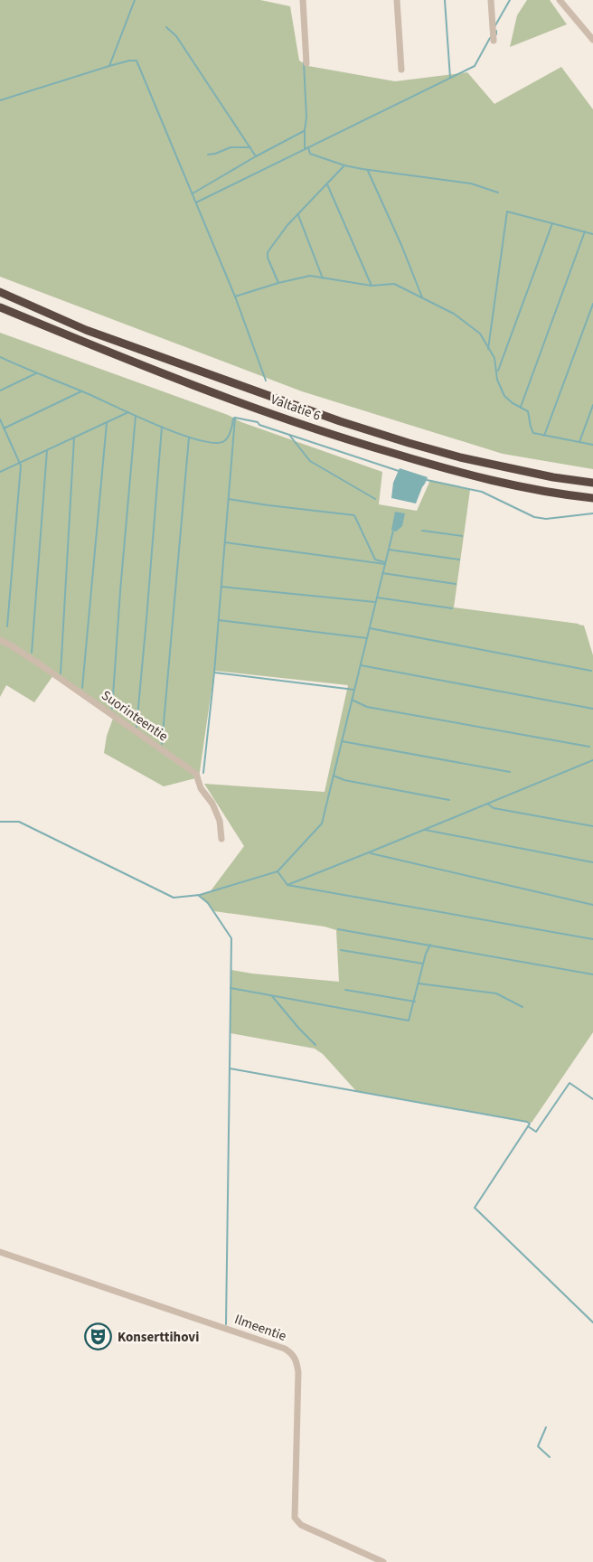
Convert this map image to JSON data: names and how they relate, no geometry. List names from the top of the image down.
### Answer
{
  "streets": {
    "highway": ["Valtatie 6"],
    "street": ["Suorinteentie", "Ilmeentie"]
  },
  "places": {
    "theatre": ["Konserttihovi"]
  }
}
